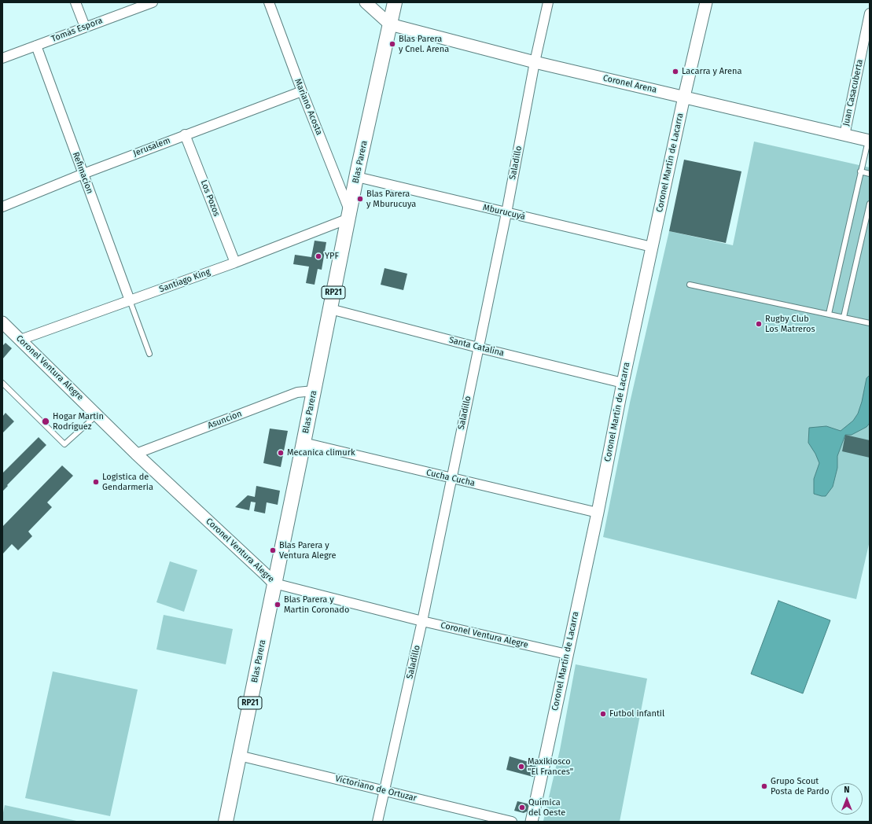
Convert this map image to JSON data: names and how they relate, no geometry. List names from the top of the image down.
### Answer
{
  "streets": {
    "main road": ["Blas Parera", "RP21"],
    "street": [
      "Tomás Espora",
      "Coronel Arena",
      "Juan Casacuberta",
      "Mariano Acosta",
      "Jerusalem",
      "Saladillo",
      "Coronel Martín de Lacarra",
      "Refimacion",
      "Los Pozos",
      "Mburucuyá",
      "Santiago King",
      "Santa Catalina",
      "Coronel Ventura Alegre",
      "Asuncion",
      "Cucha Cucha",
      "Victoriano de Ortuzar"
    ]
  },
  "crossings": [
    ["Tomás Espora", "Refimacion"],
    ["Coronel Arena", "Juan Casacuberta"],
    ["Coronel Arena", "Blas Parera"],
    ["Coronel Arena", "Saladillo"],
    ["Coronel Arena", "Coronel Martín de Lacarra"],
    ["Mariano Acosta", "Jerusalem"],
    ["Mariano Acosta", "Blas Parera"],
    ["Mariano Acosta", "Santiago King"],
    ["Jerusalem", "Refimacion"],
    ["Jerusalem", "Los Pozos"],
    ["Blas Parera", "Mburucuyá"],
    ["Blas Parera", "Santiago King"],
    ["Blas Parera", "Santa Catalina"],
    ["Blas Parera", "Coronel Ventura Alegre"],
    ["Blas Parera", "Asuncion"],
    ["Blas Parera", "Cucha Cucha"],
    ["Blas Parera", "Victoriano de Ortuzar"],
    ["Saladillo", "Mburucuyá"],
    ["Saladillo", "Santa Catalina"],
    ["Saladillo", "Coronel Ventura Alegre"],
    ["Saladillo", "Cucha Cucha"],
    ["Saladillo", "Victoriano de Ortuzar"],
    ["Coronel Martín de Lacarra", "Mburucuyá"],
    ["Coronel Martín de Lacarra", "Santa Catalina"],
    ["Coronel Martín de Lacarra", "Coronel Ventura Alegre"],
    ["Coronel Martín de Lacarra", "Cucha Cucha"],
    ["Refimacion", "Santiago King"],
    ["Los Pozos", "Santiago King"],
    ["Santiago King", "Coronel Ventura Alegre"],
    ["Coronel Ventura Alegre", "Asuncion"]
  ],
  "places": [
    "Blas Parera y Cnel. Arena",
    "Lacarra y Arena",
    "Blas Parera y Mburucuya",
    "YPF",
    "Rugby Club Los Matreros",
    "Hogar Martin Rodríguez",
    "Mecanica climurk",
    "Logistica de Gendarmeria",
    "Blas Parera y Ventura Alegre",
    "Blas Parera y Martin Coronado",
    "Futbol infantil",
    "Maxikiosco \"El Frances\"",
    "Grupo Scout Posta de Pardo",
    "Química del Oeste"
  ],
  "north": "top"
}
